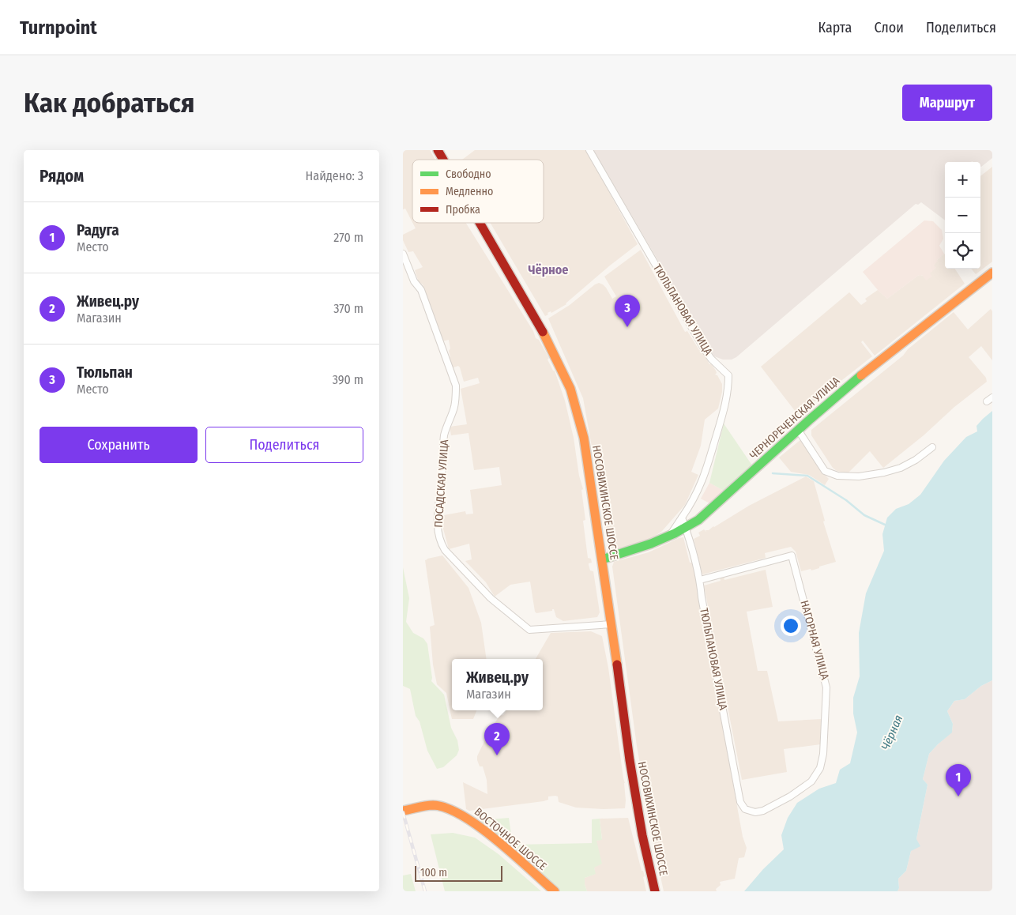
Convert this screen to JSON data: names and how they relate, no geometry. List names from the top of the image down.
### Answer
{
  "streets": {
    "main road": ["ЧЕРНОРЕЧЕНСКАЯ УЛИЦА", "НОСОВИХИНСКОЕ ШОССЕ", "ВОСТОЧНОЕ ШОССЕ"],
    "street": ["ТЮЛЬПАНОВАЯ УЛИЦА", "ПОСАДСКАЯ УЛИЦА", "НАГОРНАЯ УЛИЦА"]
  },
  "crossings": [
    ["ТЮЛЬПАНОВАЯ УЛИЦА", "ЧЕРНОРЕЧЕНСКАЯ УЛИЦА"],
    ["ТЮЛЬПАНОВАЯ УЛИЦА", "НАГОРНАЯ УЛИЦА"],
    ["ЧЕРНОРЕЧЕНСКАЯ УЛИЦА", "НОСОВИХИНСКОЕ ШОССЕ"],
    ["ПОСАДСКАЯ УЛИЦА", "НОСОВИХИНСКОЕ ШОССЕ"]
  ],
  "districts": ["Чёрное"],
  "water": ["Чёрная"],
  "legend": ["Свободно", "Медленно", "Пробка"],
  "scale_bar": "100 m",
  "page": {
    "header": "Turnpoint",
    "nav": ["Карта", "Слои", "Поделиться"],
    "buttons": [
      "Маршрут",
      ["Сохранить", "Поделиться"]
    ],
    "title": "Как добраться",
    "heading": ["Рядом", "Найдено: 3"],
    "map_buttons": ["+", "−"],
    "list": [
      {
        "mark": "1",
        "name": "Радуга",
        "note": "Место",
        "value": "270 m"
      },
      {
        "mark": "2",
        "name": "Живец.ру",
        "note": "Магазин",
        "value": "370 m"
      },
      {
        "mark": "3",
        "name": "Тюльпан",
        "note": "Место",
        "value": "390 m"
      }
    ],
    "pins": ["3", "2", "1"],
    "popup": ["Живец.ру", "Магазин"],
    "scale": "100 m"
  }
}
